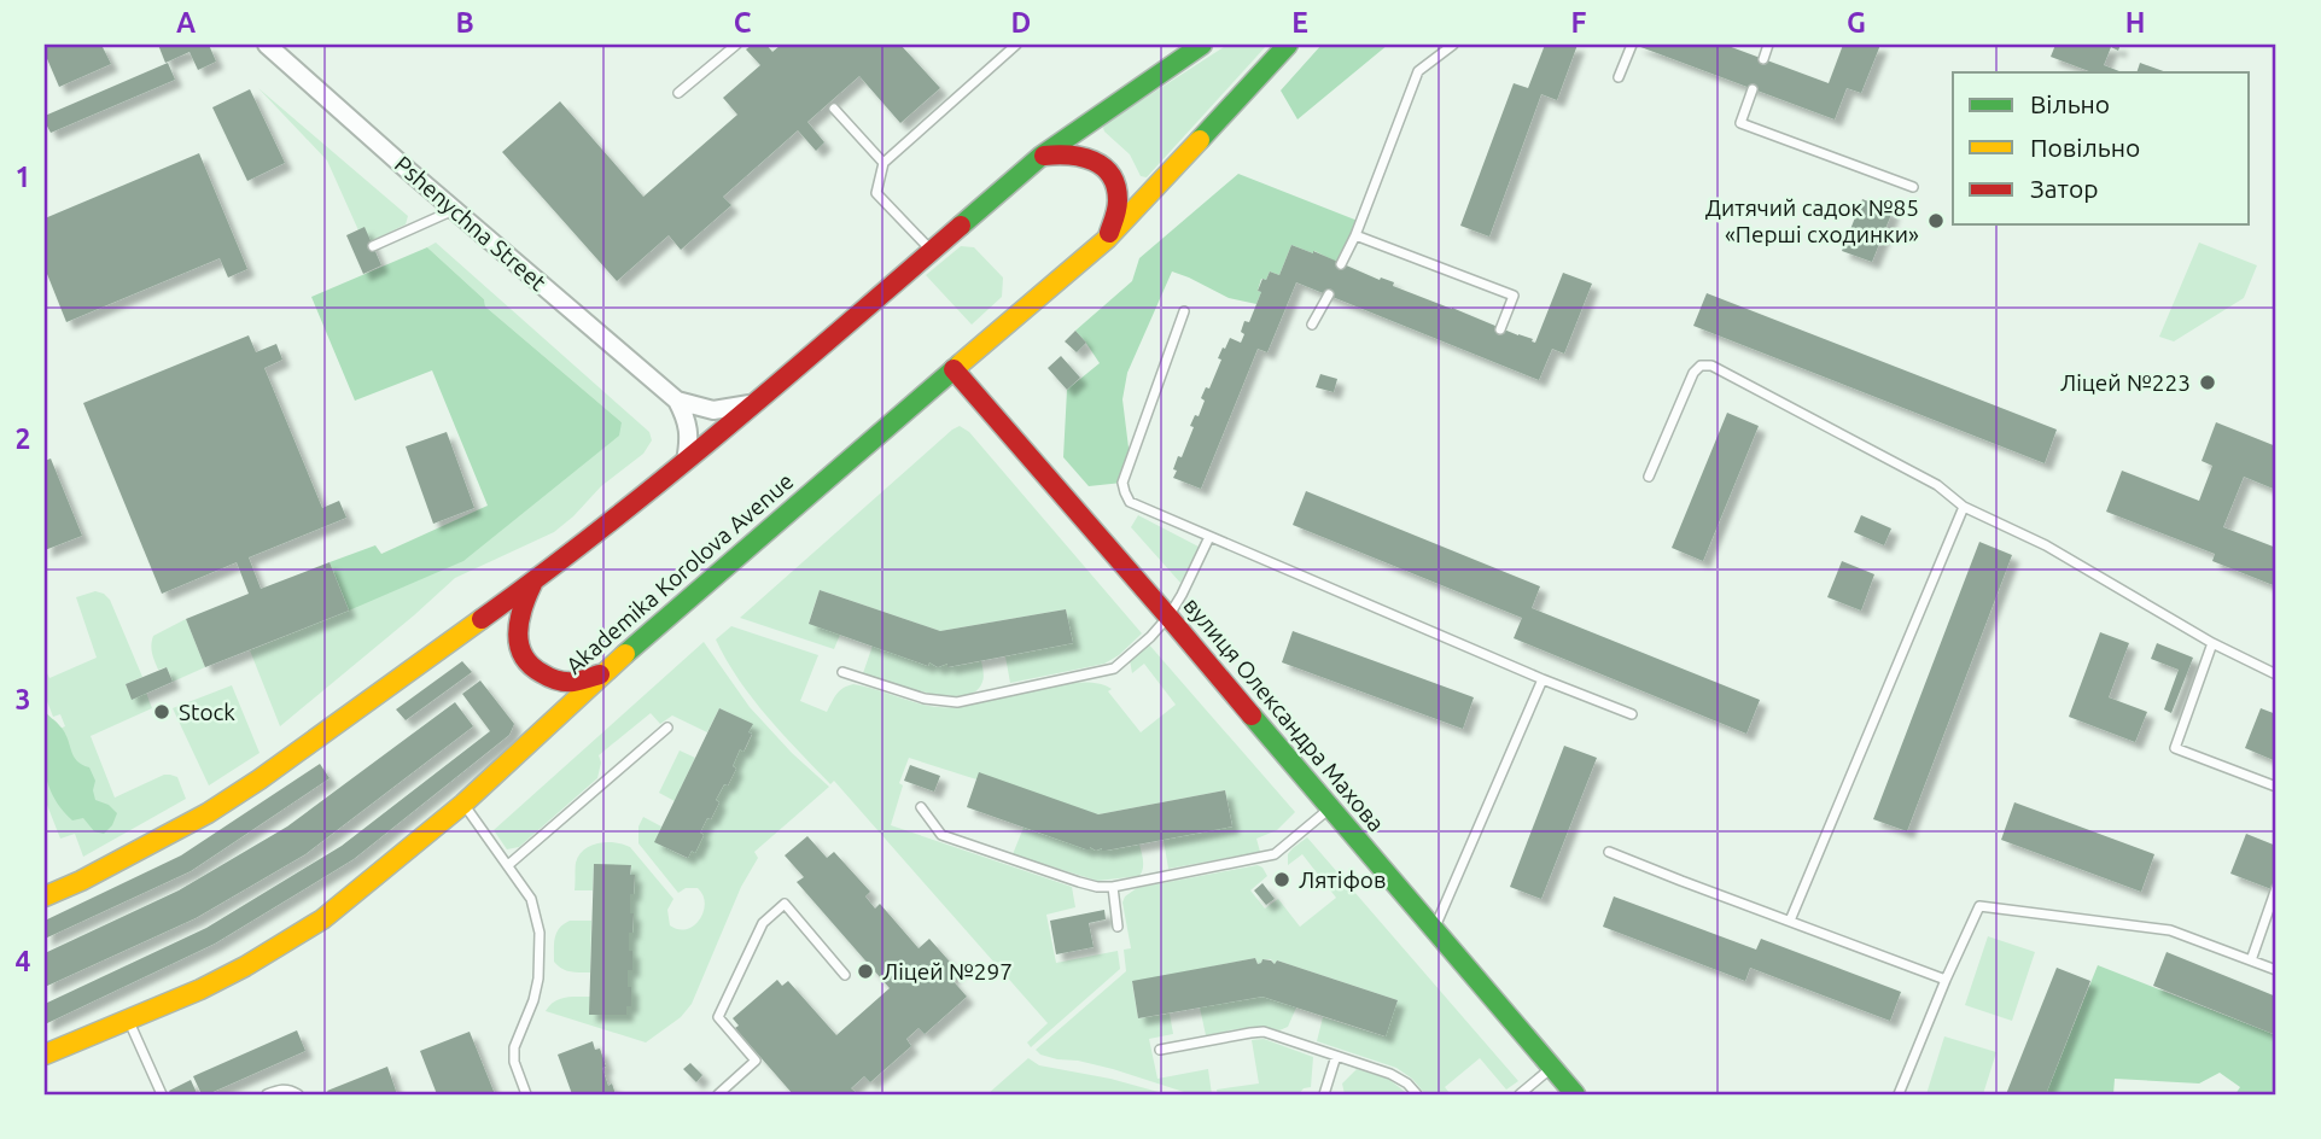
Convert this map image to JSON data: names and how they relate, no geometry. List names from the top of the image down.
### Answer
{
  "streets": {
    "main road": ["Akademika Korolova Avenue", "вулиця Олександра Махова"],
    "street": ["Pshenychna Street"]
  },
  "crossings": [
    ["Akademika Korolova Avenue", "вулиця Олександра Махова"]
  ],
  "places": [
    "Дитячий садок №85 «Перші сходинки»",
    "Ліцей №223",
    "Stock",
    "Лятіфов",
    "Ліцей №297"
  ],
  "legend": ["Вільно", "Повільно", "Затор"],
  "grid": {
    "columns": [
      "A",
      "B",
      "C",
      "D",
      "E",
      "F",
      "G",
      "H"
    ],
    "rows": [
      "1",
      "2",
      "3",
      "4"
    ]
  }
}
